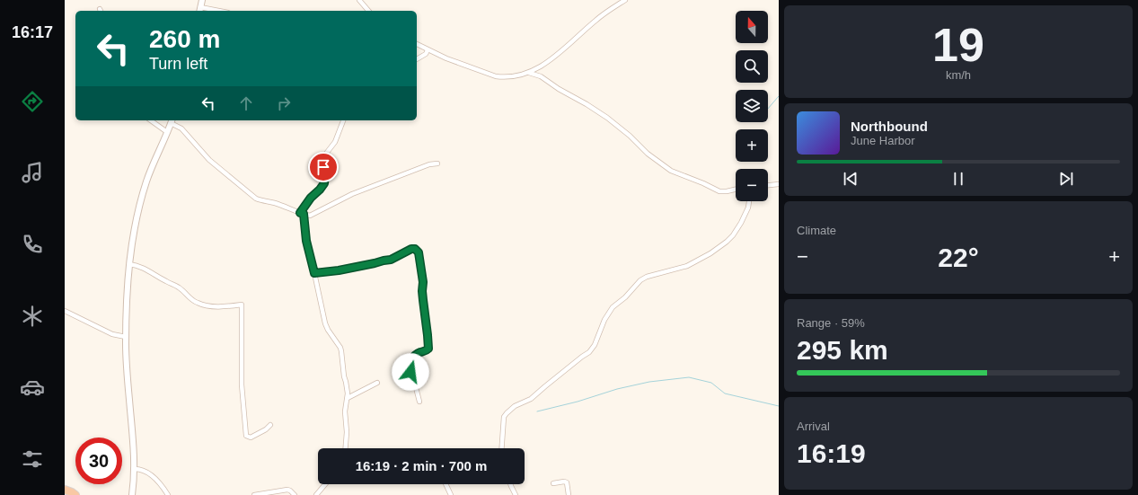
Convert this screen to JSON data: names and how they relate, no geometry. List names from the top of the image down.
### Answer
{
  "north": "top",
  "page": {
    "tabs": "16:17",
    "tile": [
      ["19", "km/h"],
      "Climate",
      ["Range · 59%", "295 km"],
      ["Arrival", "16:19"]
    ],
    "map_buttons": ["+", "−"],
    "turn": ["260 m", "Turn left"],
    "song": ["Northbound", "June Harbor"],
    "heat": ["−", "22°", "+"],
    "limit": "30",
    "trip": "16:19 · 2 min · 700 m"
  }
}
